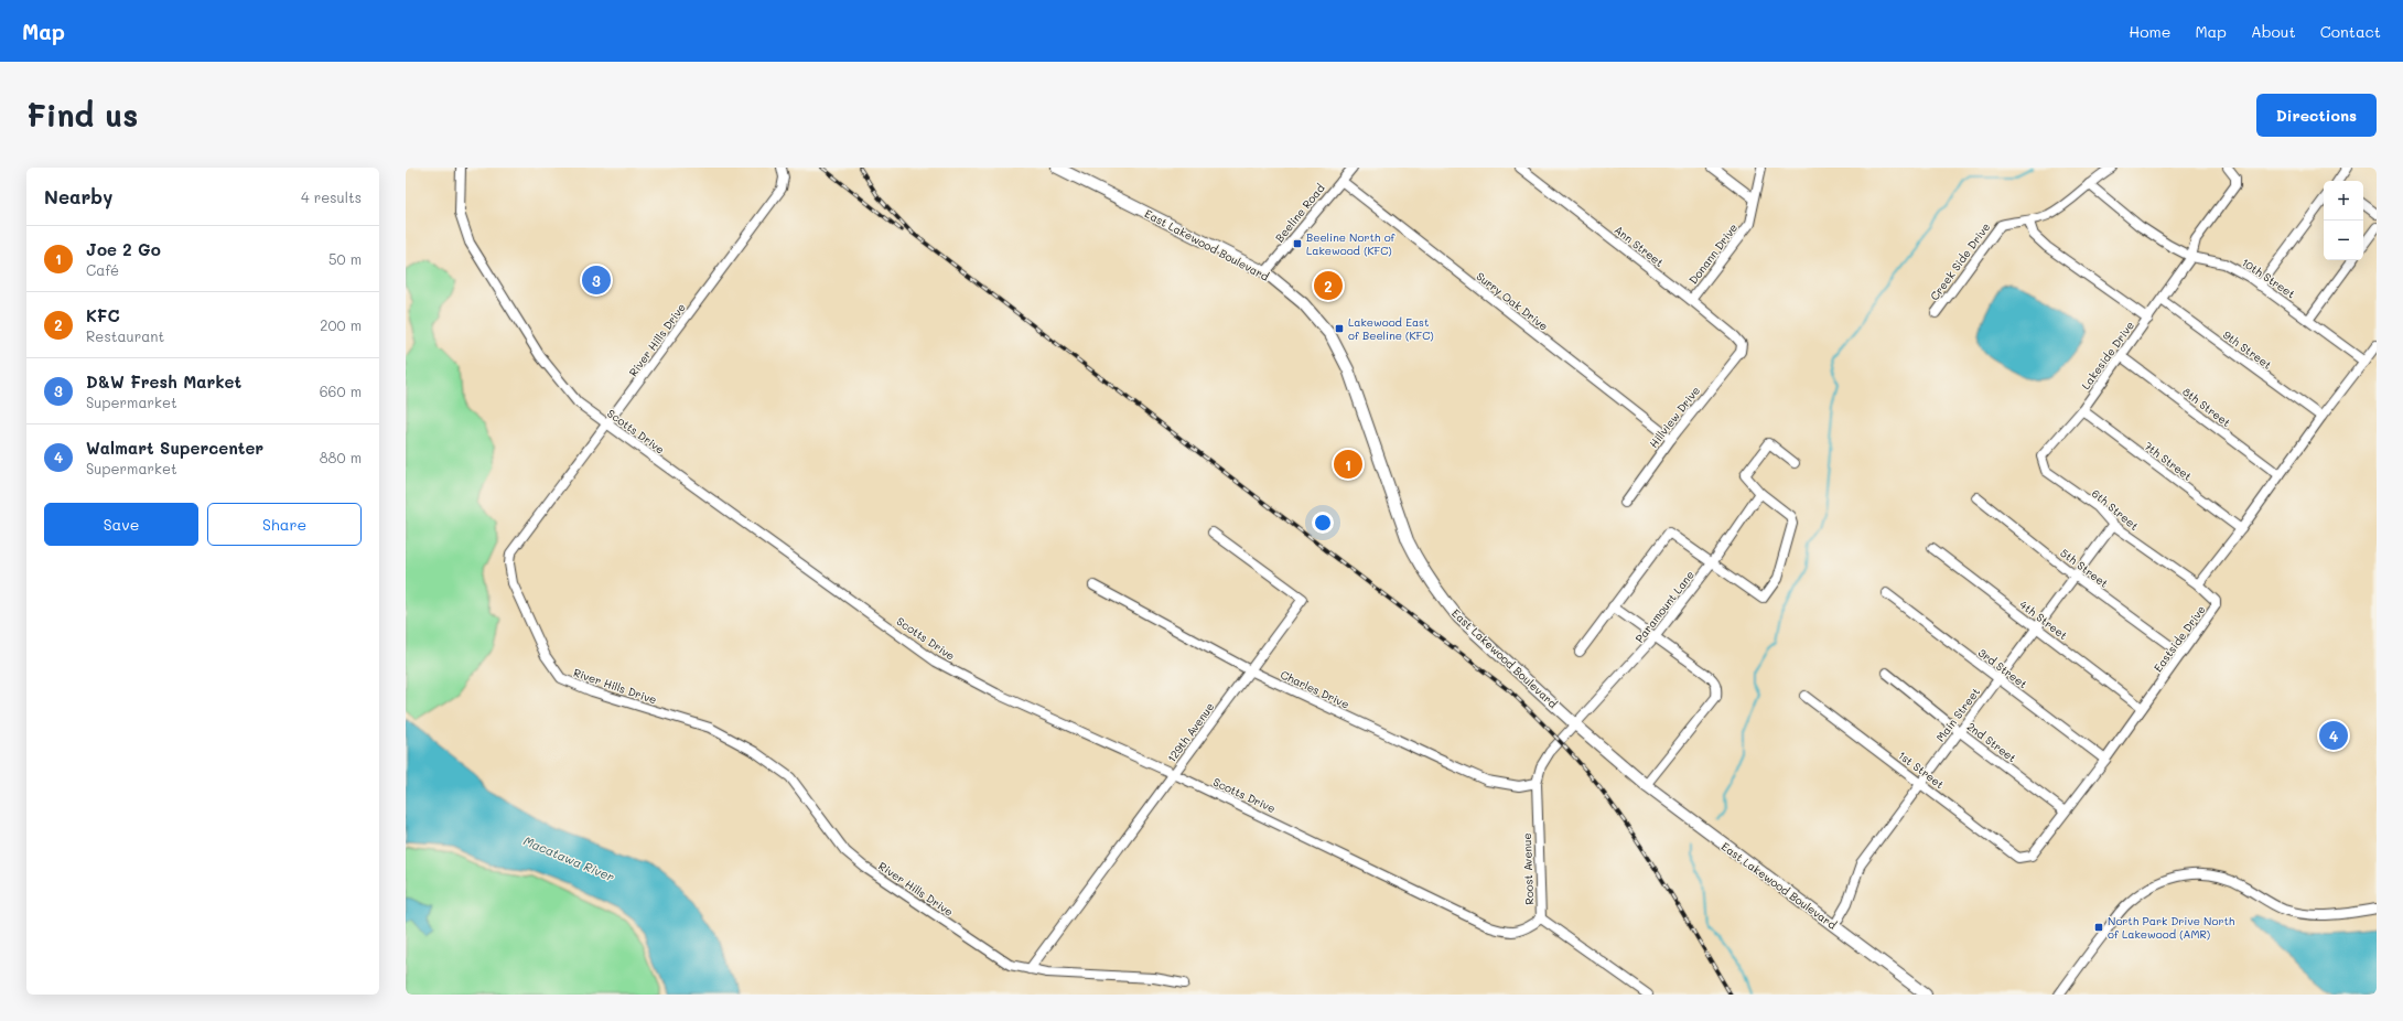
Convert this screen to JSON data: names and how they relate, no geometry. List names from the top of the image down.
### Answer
{
  "streets": {
    "main road": ["East Lakewood Boulevard"],
    "street": [
      "Beeline Road",
      "Ann Street",
      "Donann Drive",
      "Creek Side Drive",
      "10th Street",
      "Surry Oak Drive",
      "River Hills Drive",
      "9th Street",
      "Lakeside Drive",
      "8th Street",
      "Hillview Drive",
      "Scotts Drive",
      "7th Street",
      "6th Street",
      "5th Street",
      "Paramount Lane",
      "4th Street",
      "Eastside Drive",
      "3rd Street",
      "Charles Drive",
      "Main Street",
      "129th Avenue",
      "2nd Street",
      "1st Street",
      "Roost Avenue"
    ]
  },
  "crossings": [
    ["Beeline Road", "East Lakewood Boulevard"],
    ["Beeline Road", "Surry Oak Drive"],
    ["East Lakewood Boulevard", "Paramount Lane"],
    ["East Lakewood Boulevard", "Main Street"],
    ["East Lakewood Boulevard", "Roost Avenue"],
    ["Ann Street", "Donann Drive"],
    ["Ann Street", "Hillview Drive"],
    ["Creek Side Drive", "10th Street"],
    ["10th Street", "Lakeside Drive"],
    ["Surry Oak Drive", "Hillview Drive"],
    ["River Hills Drive", "Scotts Drive"],
    ["River Hills Drive", "129th Avenue"],
    ["9th Street", "Lakeside Drive"],
    ["Lakeside Drive", "8th Street"],
    ["Lakeside Drive", "7th Street"],
    ["Lakeside Drive", "6th Street"],
    ["Scotts Drive", "129th Avenue"],
    ["Scotts Drive", "Roost Avenue"],
    ["6th Street", "Eastside Drive"],
    ["6th Street", "Main Street"],
    ["5th Street", "Eastside Drive"],
    ["5th Street", "Main Street"],
    ["Paramount Lane", "Roost Avenue"],
    ["4th Street", "Eastside Drive"],
    ["4th Street", "Main Street"],
    ["Eastside Drive", "3rd Street"],
    ["Eastside Drive", "2nd Street"],
    ["Eastside Drive", "1st Street"],
    ["3rd Street", "Main Street"],
    ["Charles Drive", "129th Avenue"],
    ["Charles Drive", "Roost Avenue"],
    ["Main Street", "2nd Street"],
    ["Main Street", "1st Street"]
  ],
  "water": ["Macatawa River"],
  "places": {
    "transit": ["Beeline North of Lakewood (KFC)", "Lakewood East of Beeline (KFC)", "North Park Drive North of Lakewood (AMR)"]
  },
  "page": {
    "header": "Map",
    "nav": [
      "Home",
      "Map",
      "About",
      "Contact"
    ],
    "buttons": [
      "Directions",
      ["Save", "Share"]
    ],
    "title": "Find us",
    "heading": ["Nearby", "4 results"],
    "map_buttons": ["+", "−"],
    "list": [
      {
        "mark": "1",
        "name": "Joe 2 Go",
        "note": "Café",
        "value": "50 m"
      },
      {
        "mark": "2",
        "name": "KFC",
        "note": "Restaurant",
        "value": "200 m"
      },
      {
        "mark": "3",
        "name": "D&W Fresh Market",
        "note": "Supermarket",
        "value": "660 m"
      },
      {
        "mark": "4",
        "name": "Walmart Supercenter",
        "note": "Supermarket",
        "value": "880 m"
      }
    ],
    "pins": [
      "3",
      "2",
      "1",
      "4"
    ]
  }
}
